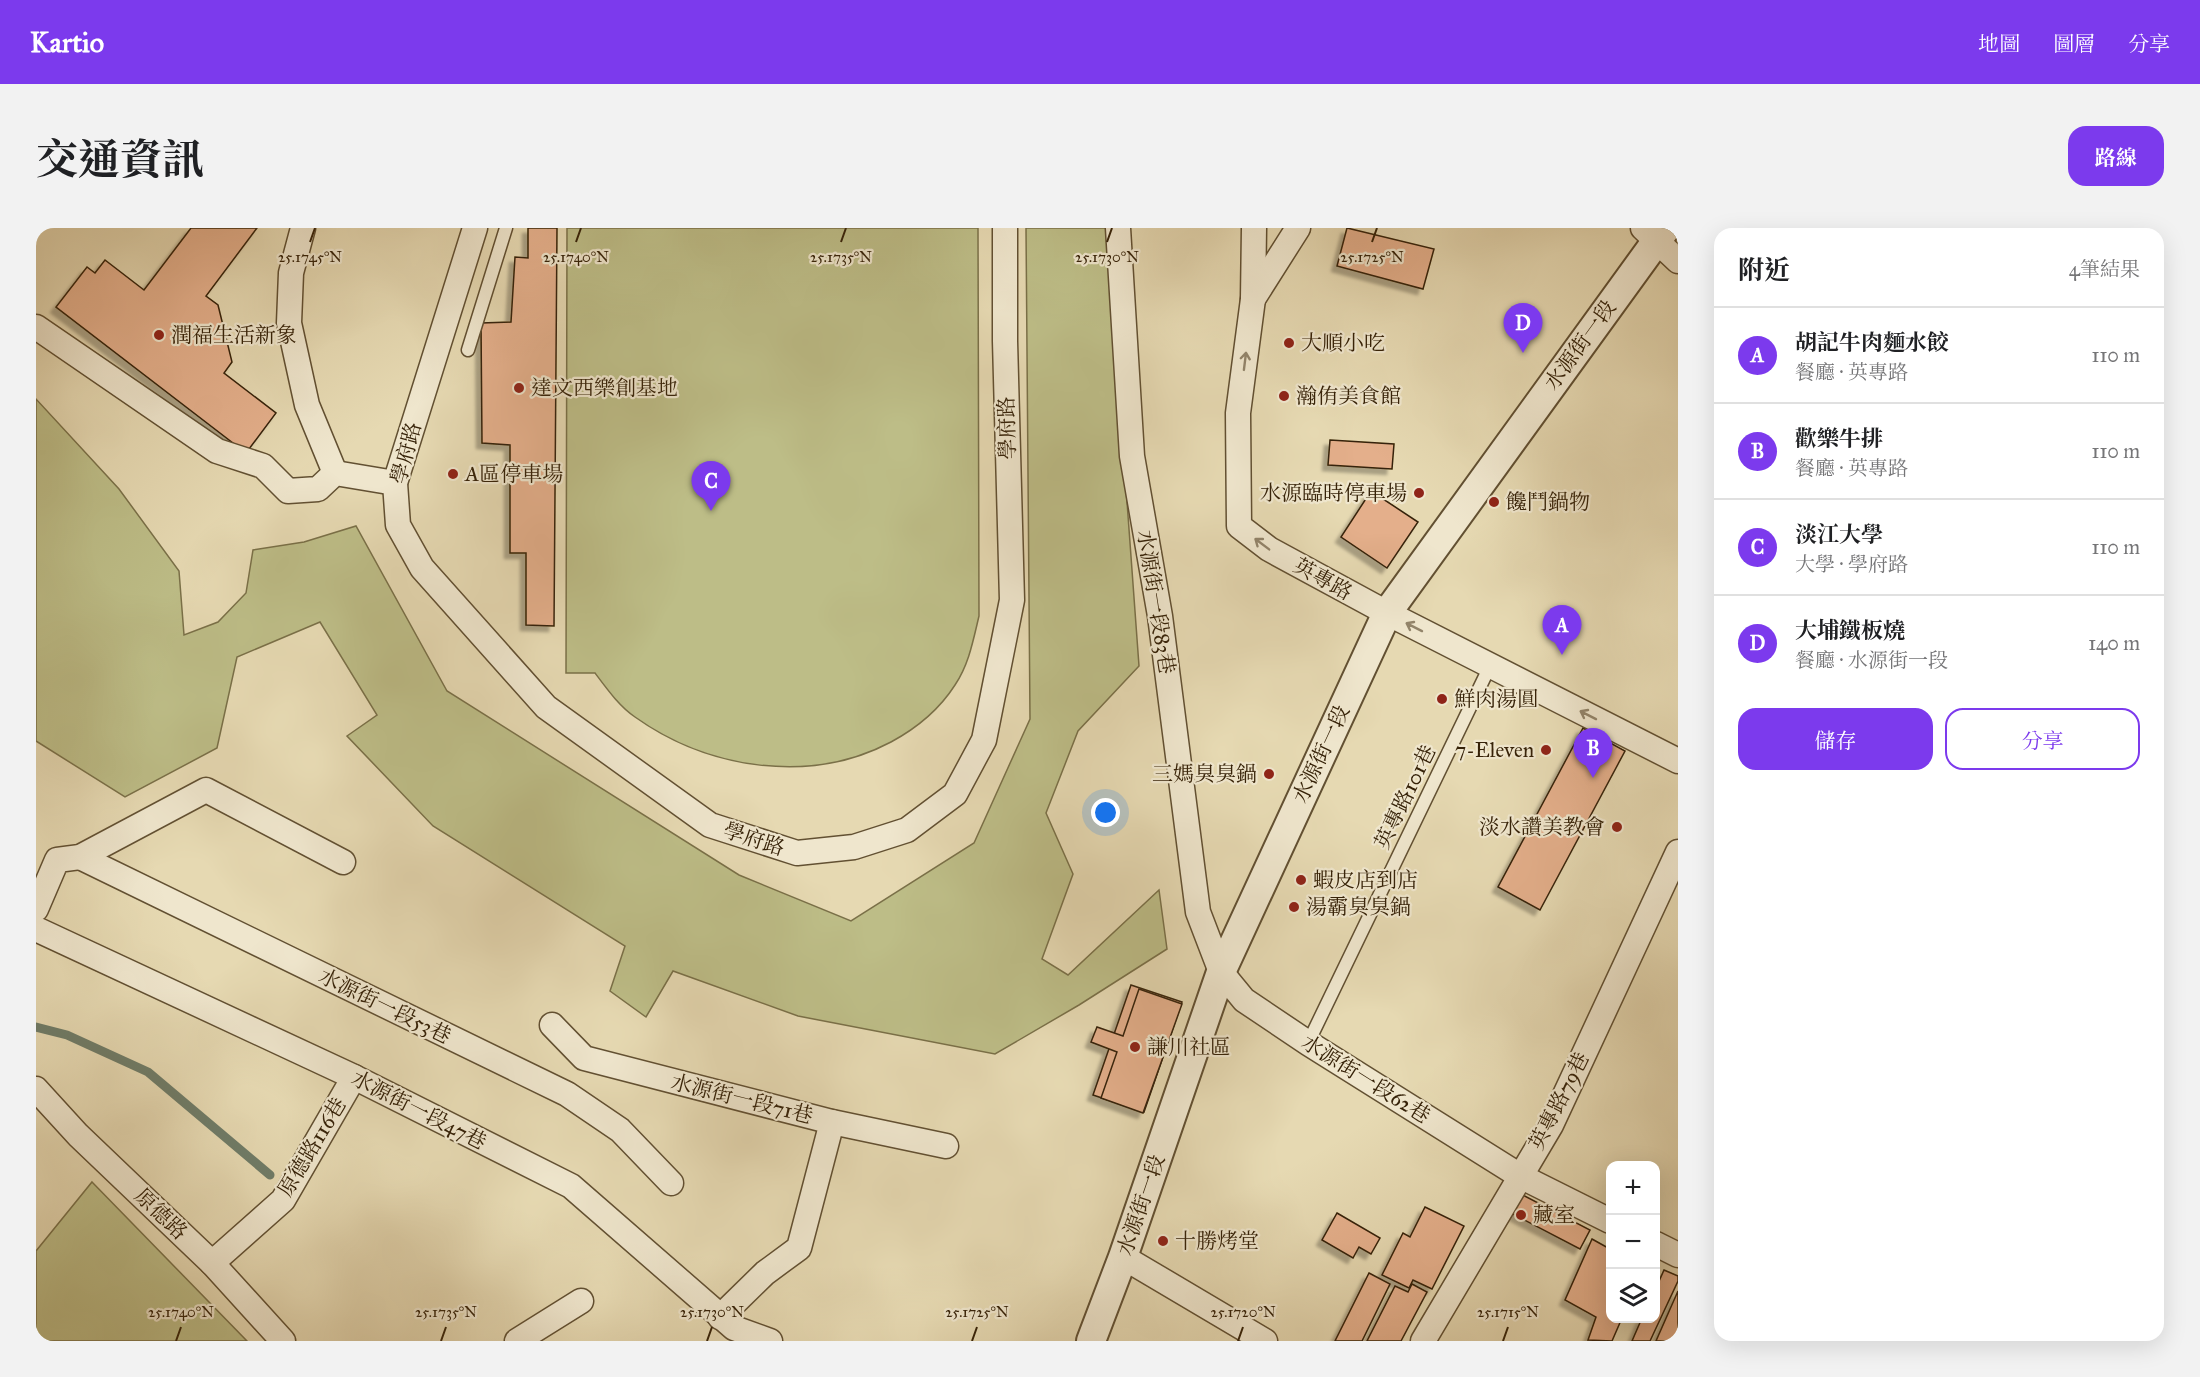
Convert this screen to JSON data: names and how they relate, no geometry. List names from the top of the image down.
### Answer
{
  "streets": {
    "street": [
      "水源街一段",
      "學府路",
      "英專路",
      "水源街一段83巷",
      "水源街一段53巷",
      "水源街一段62巷",
      "水源街一段71巷",
      "英專路79巷",
      "水源街一段47巷",
      "原德路116巷",
      "原德路"
    ],
    "lane": ["英專路101巷"]
  },
  "crossings": [
    ["水源街一段", "英專路"],
    ["水源街一段", "水源街一段83巷"],
    ["水源街一段", "水源街一段62巷"],
    ["英專路", "英專路101巷"],
    ["水源街一段83巷", "水源街一段62巷"],
    ["英專路101巷", "水源街一段62巷"],
    ["水源街一段62巷", "英專路79巷"],
    ["水源街一段47巷", "原德路116巷"],
    ["原德路116巷", "原德路"]
  ],
  "one_way": ["英專路"],
  "places": [
    "潤福生活新象",
    "大順小吃",
    "達文西樂創基地",
    "瀚侑美食館",
    "A區停車場",
    "水源臨時停車場",
    "饞鬥鍋物",
    "鮮肉湯圓",
    "7-Eleven",
    "三媽臭臭鍋",
    "淡水讚美教會",
    "蝦皮店到店",
    "湯霸臭臭鍋",
    "謙川社區",
    "藏室",
    "十勝烤堂"
  ],
  "page": {
    "header": "Kartio",
    "nav": ["地圖", "圖層", "分享"],
    "title": "交通資訊",
    "buttons": [
      "路線",
      ["儲存", "分享"]
    ],
    "heading": ["附近", "4筆結果"],
    "pins": [
      "D",
      "C",
      "A",
      "B"
    ],
    "list": [
      {
        "mark": "A",
        "name": "胡記牛肉麵水餃",
        "note": "餐廳 · 英專路",
        "value": "110 m"
      },
      {
        "mark": "B",
        "name": "歡樂牛排",
        "note": "餐廳 · 英專路",
        "value": "110 m"
      },
      {
        "mark": "C",
        "name": "淡江大學",
        "note": "大學 · 學府路",
        "value": "110 m"
      },
      {
        "mark": "D",
        "name": "大埔鐵板燒",
        "note": "餐廳 · 水源街一段",
        "value": "140 m"
      }
    ],
    "map_buttons": ["+", "−"]
  },
  "coordinates": [
    "25.1745°N",
    "25.1740°N",
    "25.1735°N",
    "25.1730°N",
    "25.1725°N",
    "25.1720°N",
    "25.1715°N"
  ]
}
